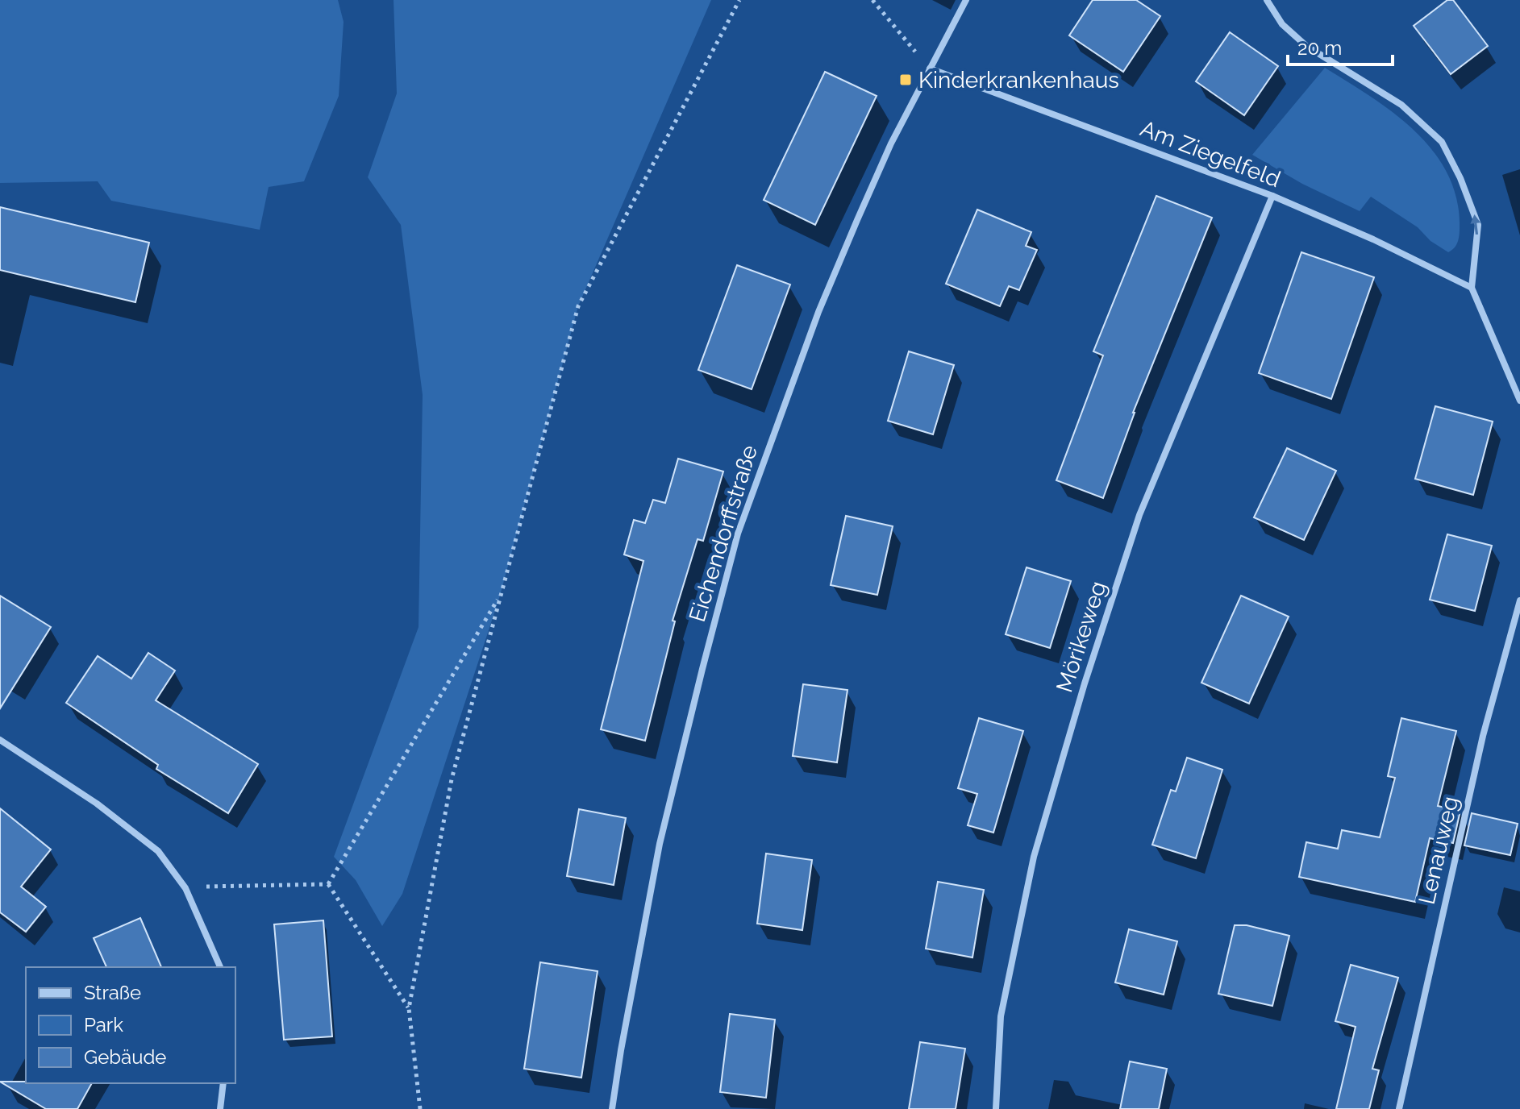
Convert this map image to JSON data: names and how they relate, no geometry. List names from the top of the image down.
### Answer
{
  "streets": {
    "street": [
      "Am Ziegelfeld",
      "Eichendorffstraße",
      "Mörikeweg",
      "Lenauweg"
    ]
  },
  "crossings": [
    ["Am Ziegelfeld", "Eichendorffstraße"],
    ["Am Ziegelfeld", "Mörikeweg"]
  ],
  "places": {
    "transit": ["Kinderkrankenhaus"]
  },
  "legend": ["Straße", "Park", "Gebäude"],
  "scale_bar": "20 m"
}
